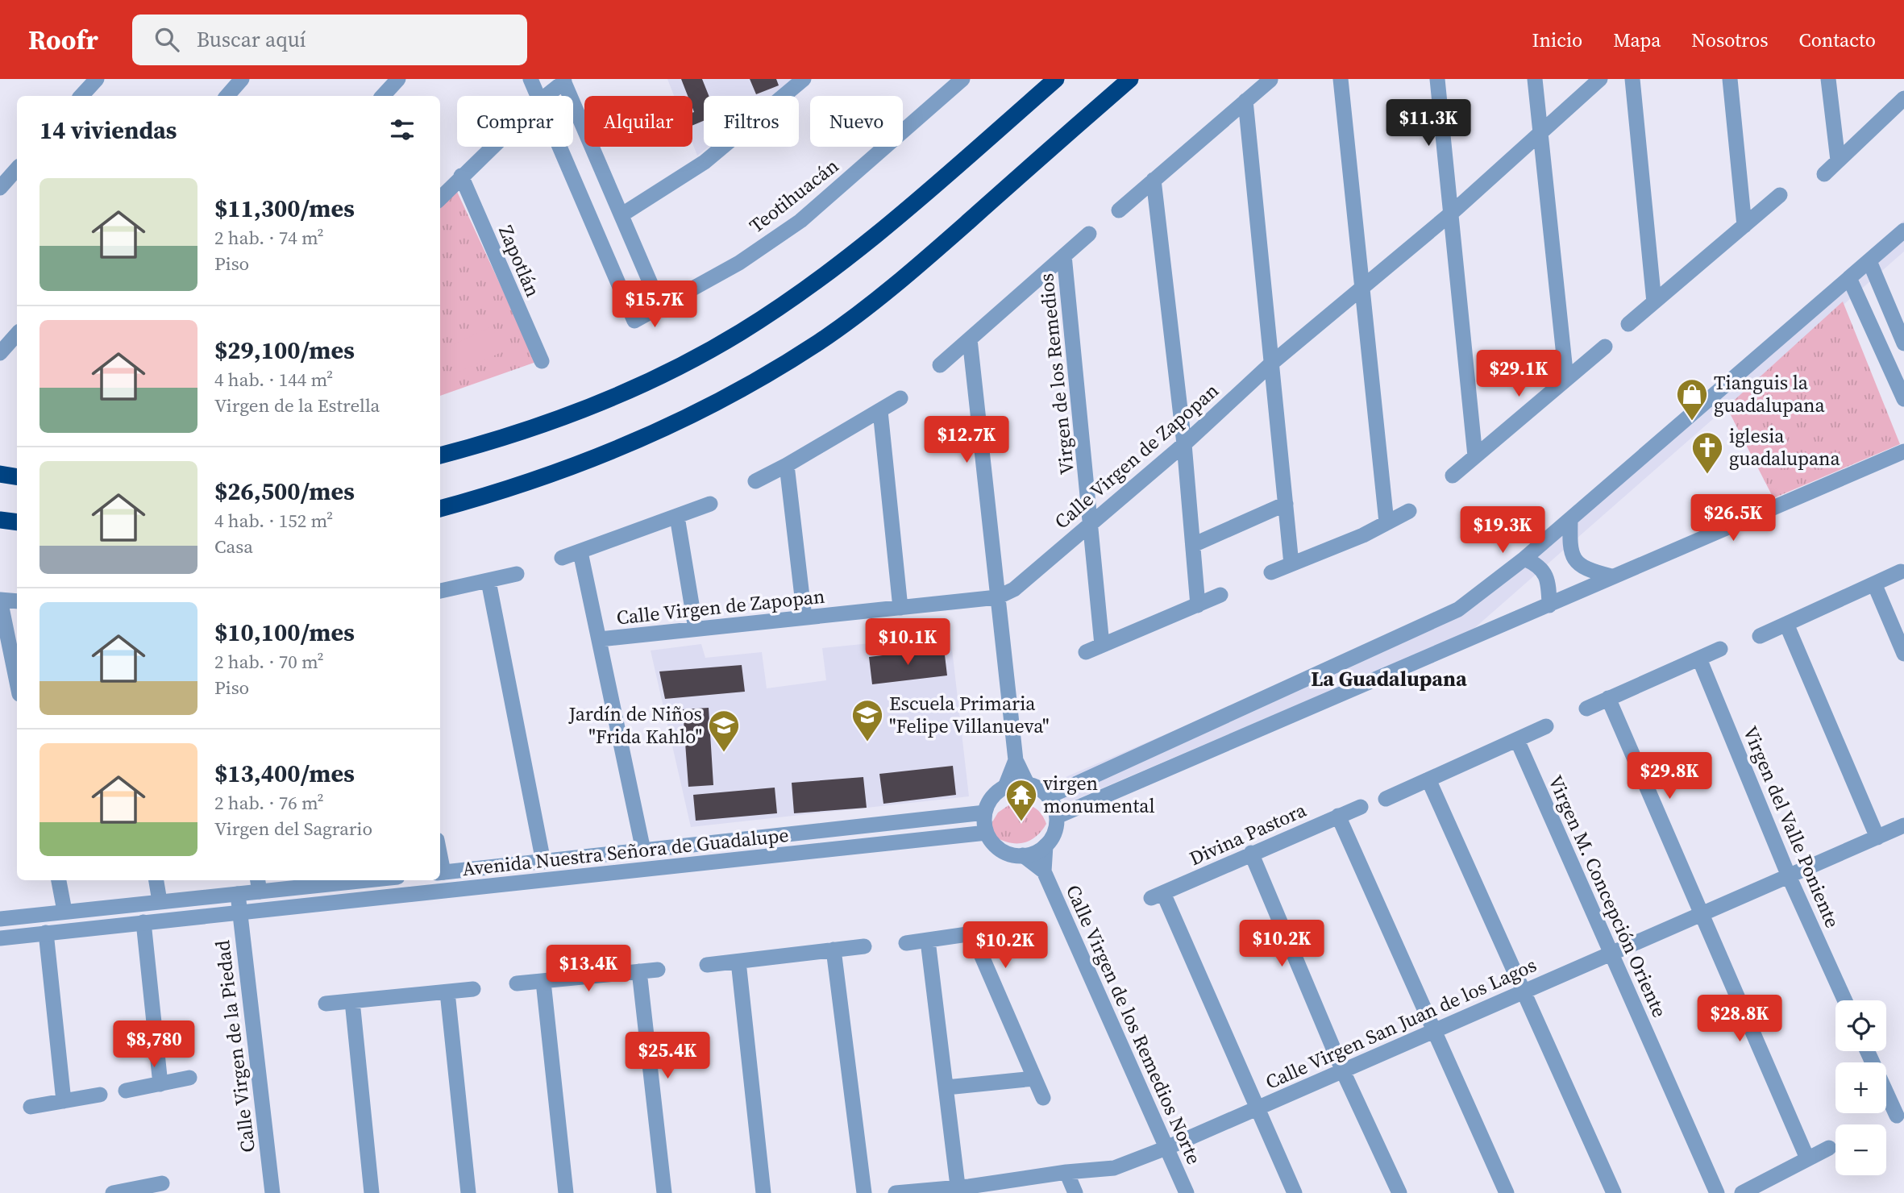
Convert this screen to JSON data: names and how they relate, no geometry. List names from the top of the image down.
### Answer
{
  "streets": {
    "street": [
      "Teotihuacán",
      "Zapotlán",
      "Virgen de los Remedios",
      "Calle Virgen de Zapopan",
      "Virgen del Valle Poniente",
      "Divina Pastora",
      "Avenida Nuestra Señora de Guadalupe",
      "Virgen M. Concepción Oriente",
      "Calle Virgen San Juan de los Lagos",
      "Calle Virgen de los Remedios Norte",
      "Calle Virgen de la Piedad"
    ]
  },
  "crossings": [
    ["Virgen de los Remedios", "Calle Virgen de Zapopan"],
    ["Virgen del Valle Poniente", "Calle Virgen San Juan de los Lagos"],
    ["Divina Pastora", "Calle Virgen San Juan de los Lagos"],
    ["Avenida Nuestra Señora de Guadalupe", "Calle Virgen de los Remedios Norte"],
    ["Avenida Nuestra Señora de Guadalupe", "Calle Virgen de la Piedad"],
    ["Virgen M. Concepción Oriente", "Calle Virgen San Juan de los Lagos"],
    ["Calle Virgen San Juan de los Lagos", "Calle Virgen de los Remedios Norte"]
  ],
  "districts": ["La Guadalupana"],
  "places": {
    "shop": ["Tianguis la guadalupana"],
    "church": ["iglesia guadalupana"],
    "school or university": ["Escuela Primaria \"Felipe Villanueva\"", "Jardín de Niños \"Frida Kahlo\""],
    "temple": ["virgen monumental"]
  },
  "page": {
    "header": "Roofr",
    "search": "Buscar aquí",
    "nav": [
      "Inicio",
      "Mapa",
      "Nosotros",
      "Contacto"
    ],
    "chip": [
      "Comprar",
      "Alquilar",
      "Filtros",
      "Nuevo"
    ],
    "heading": "14 viviendas",
    "price": [
      "$11.3K",
      "$15.7K",
      "$29.1K",
      "$12.7K",
      "$26.5K",
      "$19.3K",
      "$10.1K",
      "$29.8K",
      "$10.2K",
      "$10.2K",
      "$13.4K",
      "$28.8K",
      "$8,780",
      "$25.4K"
    ],
    "list": [
      {
        "name": "$11,300/mes",
        "note": "2 hab. · 74 m² · Piso"
      },
      {
        "name": "$29,100/mes",
        "note": "4 hab. · 144 m² · Virgen de la Estrella"
      },
      {
        "name": "$26,500/mes",
        "note": "4 hab. · 152 m² · Casa"
      },
      {
        "name": "$10,100/mes",
        "note": "2 hab. · 70 m² · Piso"
      },
      {
        "name": "$13,400/mes",
        "note": "2 hab. · 76 m² · Virgen del Sagrario"
      }
    ],
    "map_buttons": ["+", "−"]
  }
}
